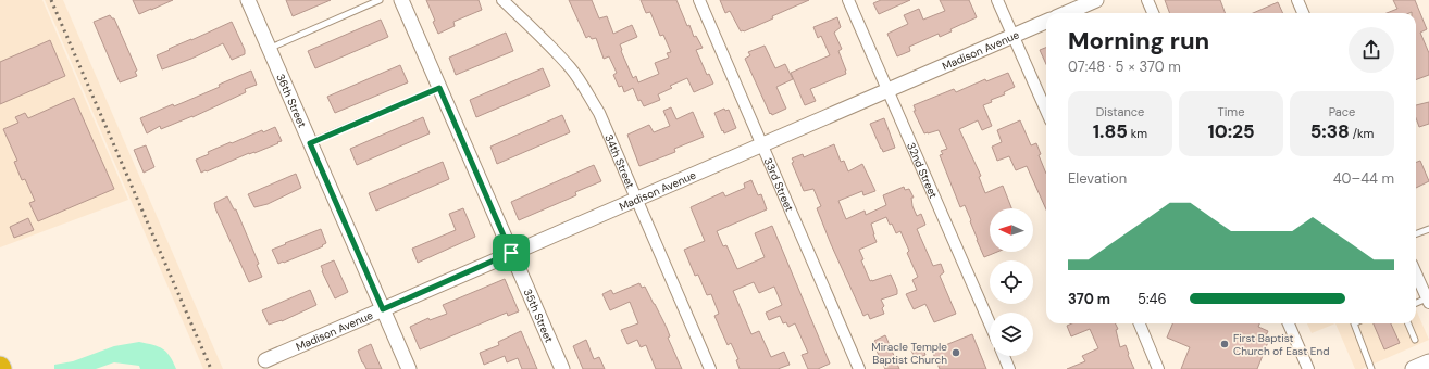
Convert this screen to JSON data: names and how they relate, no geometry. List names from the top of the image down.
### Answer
{
  "streets": {
    "street": [
      "Madison Avenue",
      "36th Street",
      "34th Street",
      "32nd Street",
      "33rd Street",
      "35th Street"
    ]
  },
  "crossings": [
    ["Madison Avenue", "36th Street"],
    ["Madison Avenue", "34th Street"],
    ["Madison Avenue", "32nd Street"],
    ["Madison Avenue", "33rd Street"],
    ["Madison Avenue", "35th Street"]
  ],
  "places": ["First Baptist Church of East End", "Miracle Temple Baptist Church"],
  "north": "left",
  "page": {
    "heading": ["Morning run", "07:48 · 5 × 370 m"],
    "stats": [
      ["Distance", "1.85 km"],
      ["Time", "10:25"],
      ["Pace", "5:38 /km"]
    ],
    "chart": ["Elevation", "40–44 m"],
    "list": [
      {
        "name": "370 m",
        "note": "5:46"
      }
    ]
  }
}
